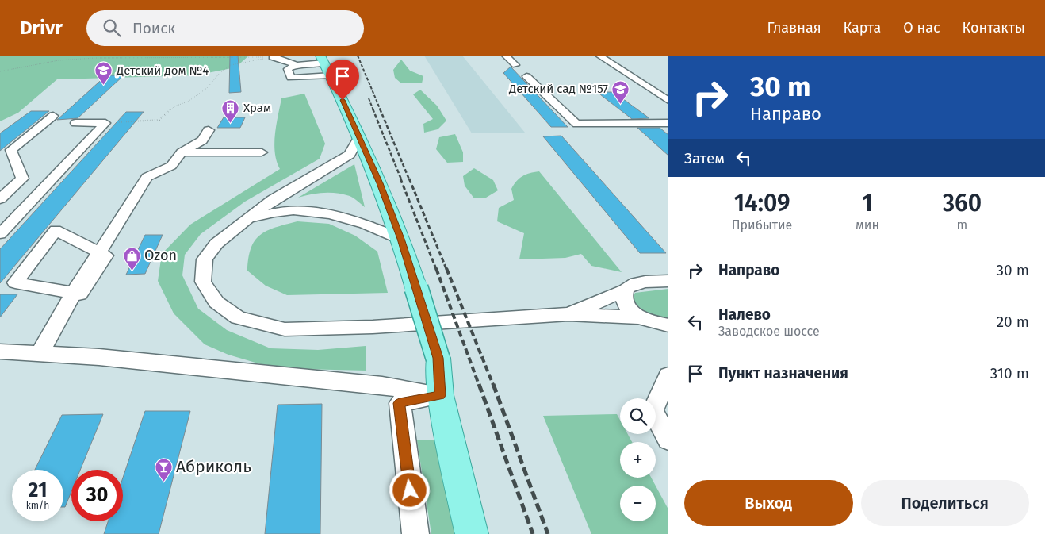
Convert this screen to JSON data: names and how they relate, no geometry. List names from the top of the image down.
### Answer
{
  "places": {
    "school or university": ["Детский дом №4", "Детский сад №157"],
    "building": ["Храм"],
    "shop": ["Ozon"],
    "bar": ["Абриколь"]
  },
  "page": {
    "header": "Drivr",
    "search": "Поиск",
    "nav": [
      "Главная",
      "Карта",
      "О нас",
      "Контакты"
    ],
    "turn": ["30 m", "Направо"],
    "then": "Затем",
    "eta": [
      "14:09",
      "Прибытие",
      "1",
      "мин",
      "360",
      "m"
    ],
    "list": [
      {
        "name": "Направо",
        "value": "30 m"
      },
      {
        "name": "Налево",
        "note": "Заводское шоссе",
        "value": "20 m"
      },
      {
        "name": "Пункт назначения",
        "value": "310 m"
      }
    ],
    "map_buttons": ["+", "−"],
    "speed": "21 km/h",
    "limit": "30",
    "buttons": ["Выход", "Поделиться"]
  }
}
